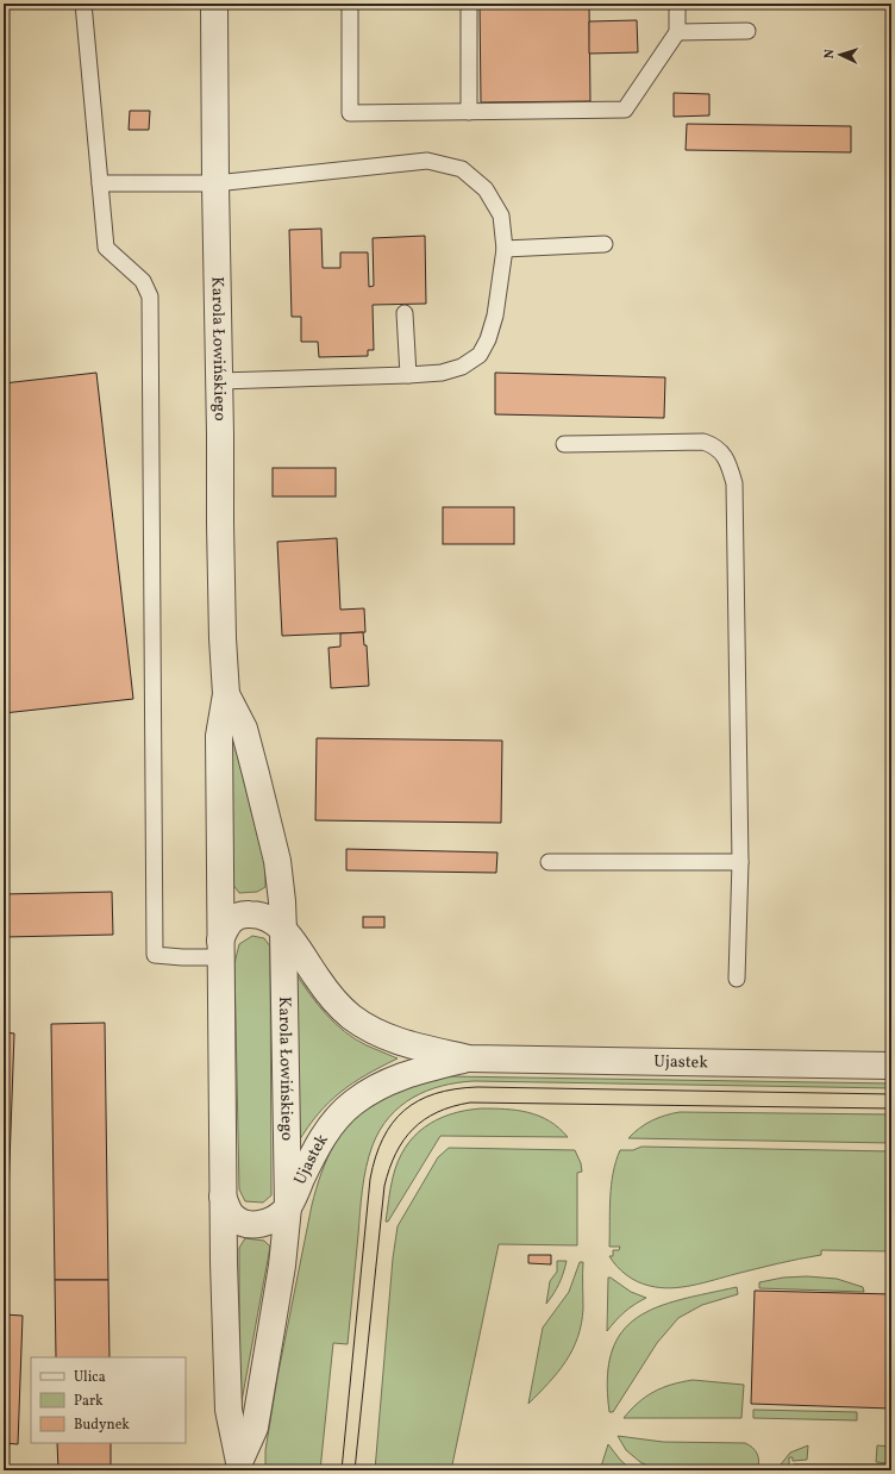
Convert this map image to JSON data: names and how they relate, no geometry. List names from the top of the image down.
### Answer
{
  "streets": {
    "street": ["Karola Łowińskiego", "Ujastek"]
  },
  "crossings": [
    ["Karola Łowińskiego", "Ujastek"]
  ],
  "legend": ["Ulica", "Park", "Budynek"],
  "north": "left"
}
